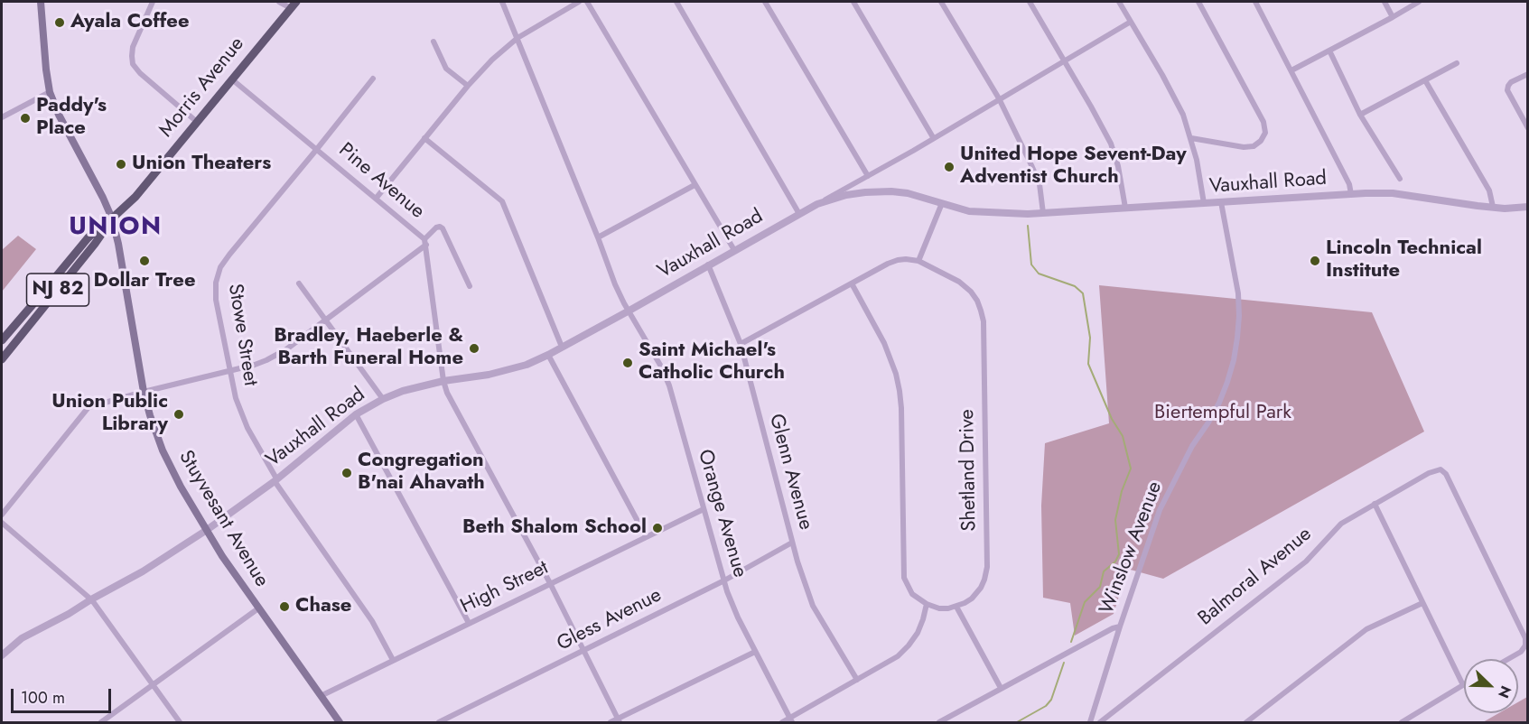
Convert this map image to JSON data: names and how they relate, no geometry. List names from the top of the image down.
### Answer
{
  "streets": {
    "main road": ["Morris Avenue", "NJ 82", "Stuyvesant Avenue"],
    "street": [
      "Pine Avenue",
      "Vauxhall Road",
      "Stowe Street",
      "Shetland Drive",
      "Glenn Avenue",
      "Orange Avenue",
      "Winslow Avenue",
      "Balmoral Avenue",
      "High Street",
      "Gless Avenue"
    ]
  },
  "crossings": [
    ["Morris Avenue", "Pine Avenue"],
    ["Morris Avenue", "Stuyvesant Avenue"],
    ["Pine Avenue", "Vauxhall Road"],
    ["Pine Avenue", "Stowe Street"],
    ["Pine Avenue", "High Street"],
    ["Pine Avenue", "Gless Avenue"],
    ["Vauxhall Road", "Stowe Street"],
    ["Vauxhall Road", "Glenn Avenue"],
    ["Vauxhall Road", "Orange Avenue"],
    ["Vauxhall Road", "Stuyvesant Avenue"],
    ["Vauxhall Road", "Winslow Avenue"],
    ["Stowe Street", "High Street"],
    ["Glenn Avenue", "Gless Avenue"],
    ["Orange Avenue", "High Street"],
    ["Orange Avenue", "Gless Avenue"],
    ["Stuyvesant Avenue", "High Street"]
  ],
  "districts": ["UNION"],
  "parks": ["Biertempful Park"],
  "places": [
    "Ayala Coffee",
    "Paddy's Place",
    "Union Theaters",
    "United Hope Sevent-Day Adventist Church",
    "Dollar Tree",
    "Lincoln Technical Institute",
    "Bradley, Haeberle & Barth Funeral Home",
    "Saint Michael's Catholic Church",
    "Union Public Library",
    "Congregation B'nai Ahavath",
    "Beth Shalom School",
    "Chase"
  ],
  "scale_bar": "100 m",
  "north": "bottom right"
}
